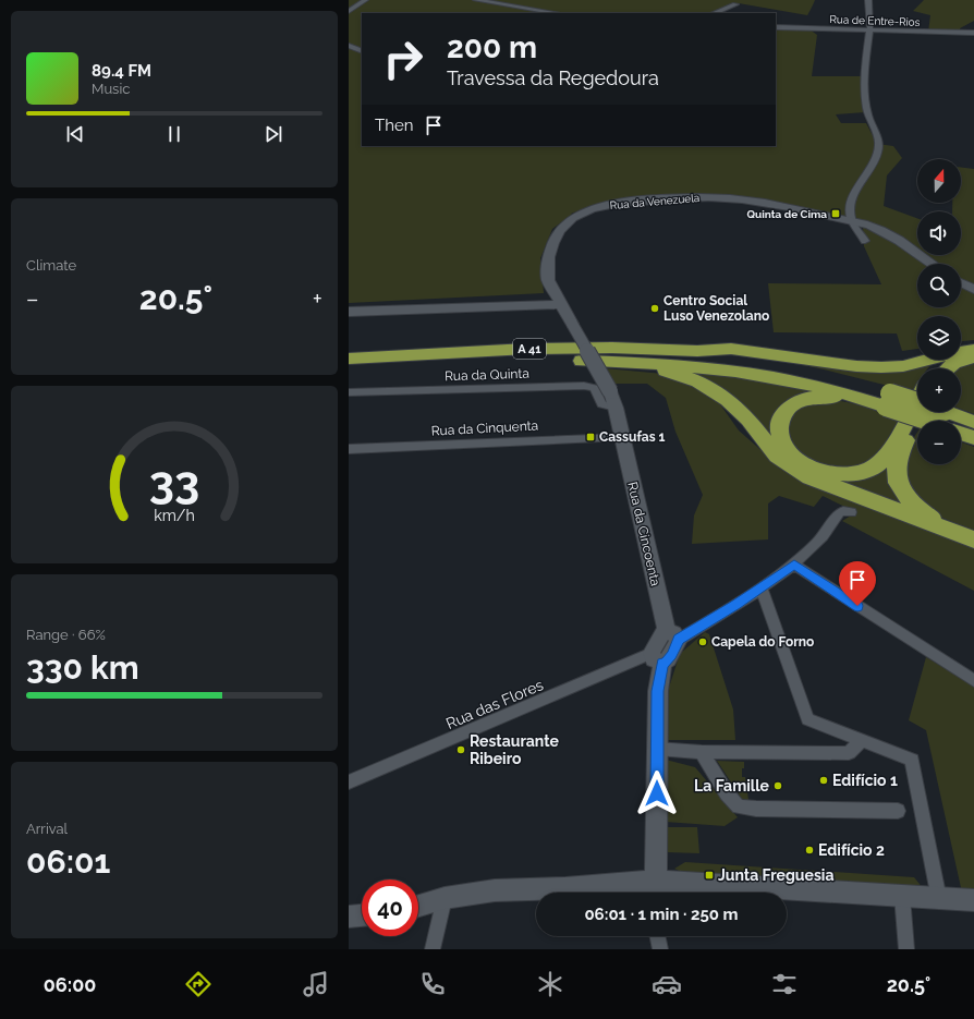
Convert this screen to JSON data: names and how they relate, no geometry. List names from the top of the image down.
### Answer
{
  "streets": {
    "highway": ["A 41"],
    "street": [
      "Rua de Entre-Rios",
      "Rua da Venezuela",
      "Rua da Quinta",
      "Rua da Cinquenta",
      "Rua da Cincoenta",
      "Rua das Flores"
    ]
  },
  "crossings": [
    ["Rua da Venezuela", "Rua da Quinta"],
    ["Rua da Venezuela", "Rua da Cinquenta"],
    ["Rua da Venezuela", "Rua da Cincoenta"],
    ["Rua da Cinquenta", "Rua da Cincoenta"]
  ],
  "places": {
    "transit": ["Quinta de Cima", "Cassufas 1", "Junta Freguesia"],
    "other": [
      "Centro Social Luso Venezolano",
      "Capela do Forno",
      "Restaurante Ribeiro",
      "Edifício 1",
      "La Famille",
      "Edifício 2"
    ]
  },
  "north": "top",
  "page": {
    "turn": ["200 m", "Travessa da Regedoura"],
    "song": ["89.4 FM", "Music"],
    "then": "Then",
    "map_buttons": ["+", "−"],
    "tile": [
      "Climate",
      ["Range · 66%", "330 km"],
      ["Arrival", "06:01"]
    ],
    "heat": ["−", "20.5°", "+"],
    "limit": "40",
    "trip": "06:01 · 1 min · 250 m",
    "tabs": ["06:00", "20.5°"],
    "gauge": ["33", "km/h"]
  }
}
